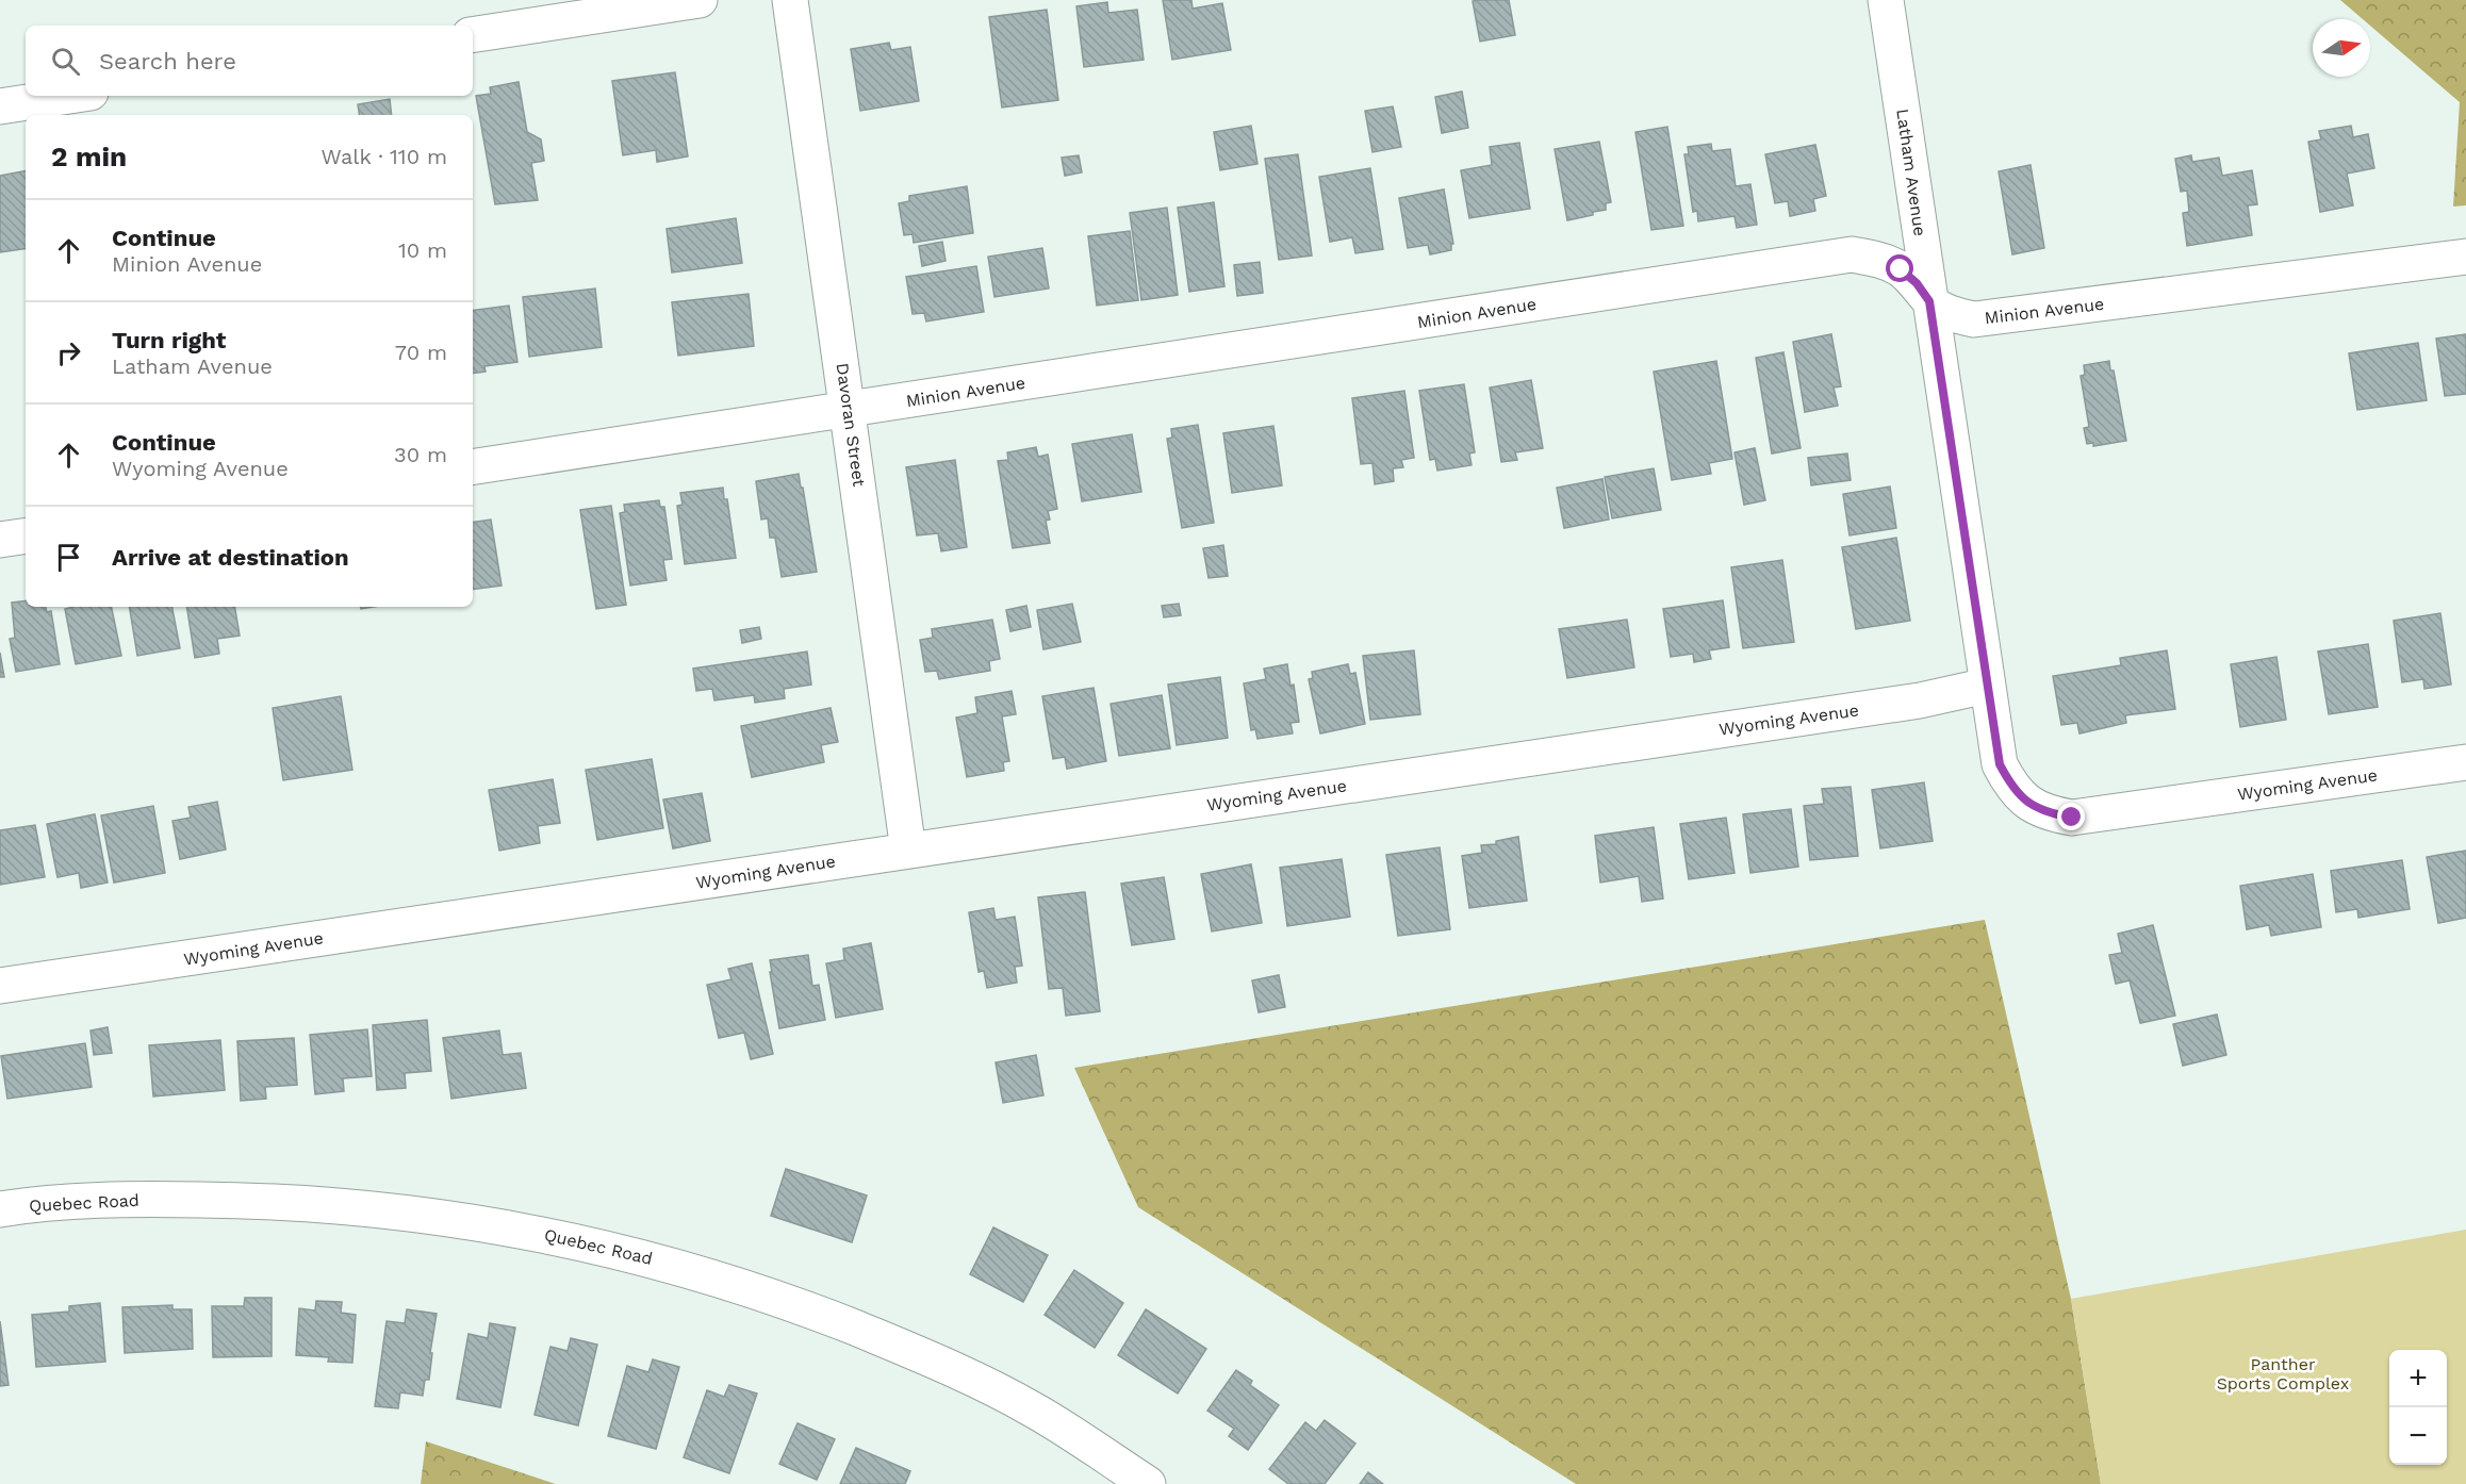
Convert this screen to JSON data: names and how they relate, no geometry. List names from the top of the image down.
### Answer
{
  "streets": {
    "street": [
      "Latham Avenue",
      "Minion Avenue",
      "Davoran Street",
      "Wyoming Avenue",
      "Quebec Road"
    ]
  },
  "crossings": [
    ["Latham Avenue", "Minion Avenue"],
    ["Latham Avenue", "Wyoming Avenue"],
    ["Minion Avenue", "Davoran Street"],
    ["Davoran Street", "Wyoming Avenue"]
  ],
  "parks": ["Panther Sports Complex"],
  "north": "right",
  "page": {
    "search": "Search here",
    "heading": ["2 min", "Walk · 110 m"],
    "list": [
      ["Continue", "Minion Avenue", "10 m"],
      ["Turn right", "Latham Avenue", "70 m"],
      ["Continue", "Wyoming Avenue", "30 m"],
      "Arrive at destination"
    ],
    "map_buttons": ["+", "−"]
  }
}
